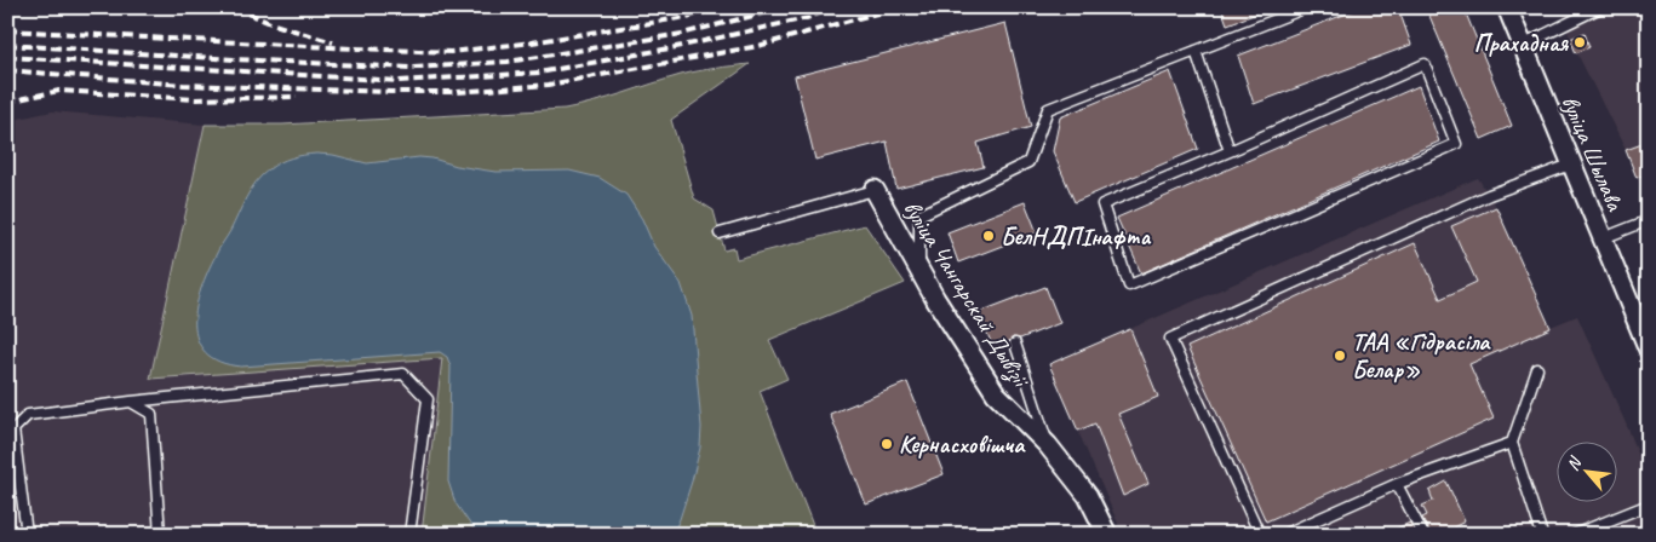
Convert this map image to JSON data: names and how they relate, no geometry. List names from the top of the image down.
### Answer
{
  "streets": {
    "street": ["вуліца Шылава", "вуліца Чангарскай Дывізіі"]
  },
  "places": [
    "Прахадная",
    "БелНДПІнафта",
    "ТАА «Гідрасіла Белар»",
    "Кернасховішча"
  ],
  "north": "top left"
}
